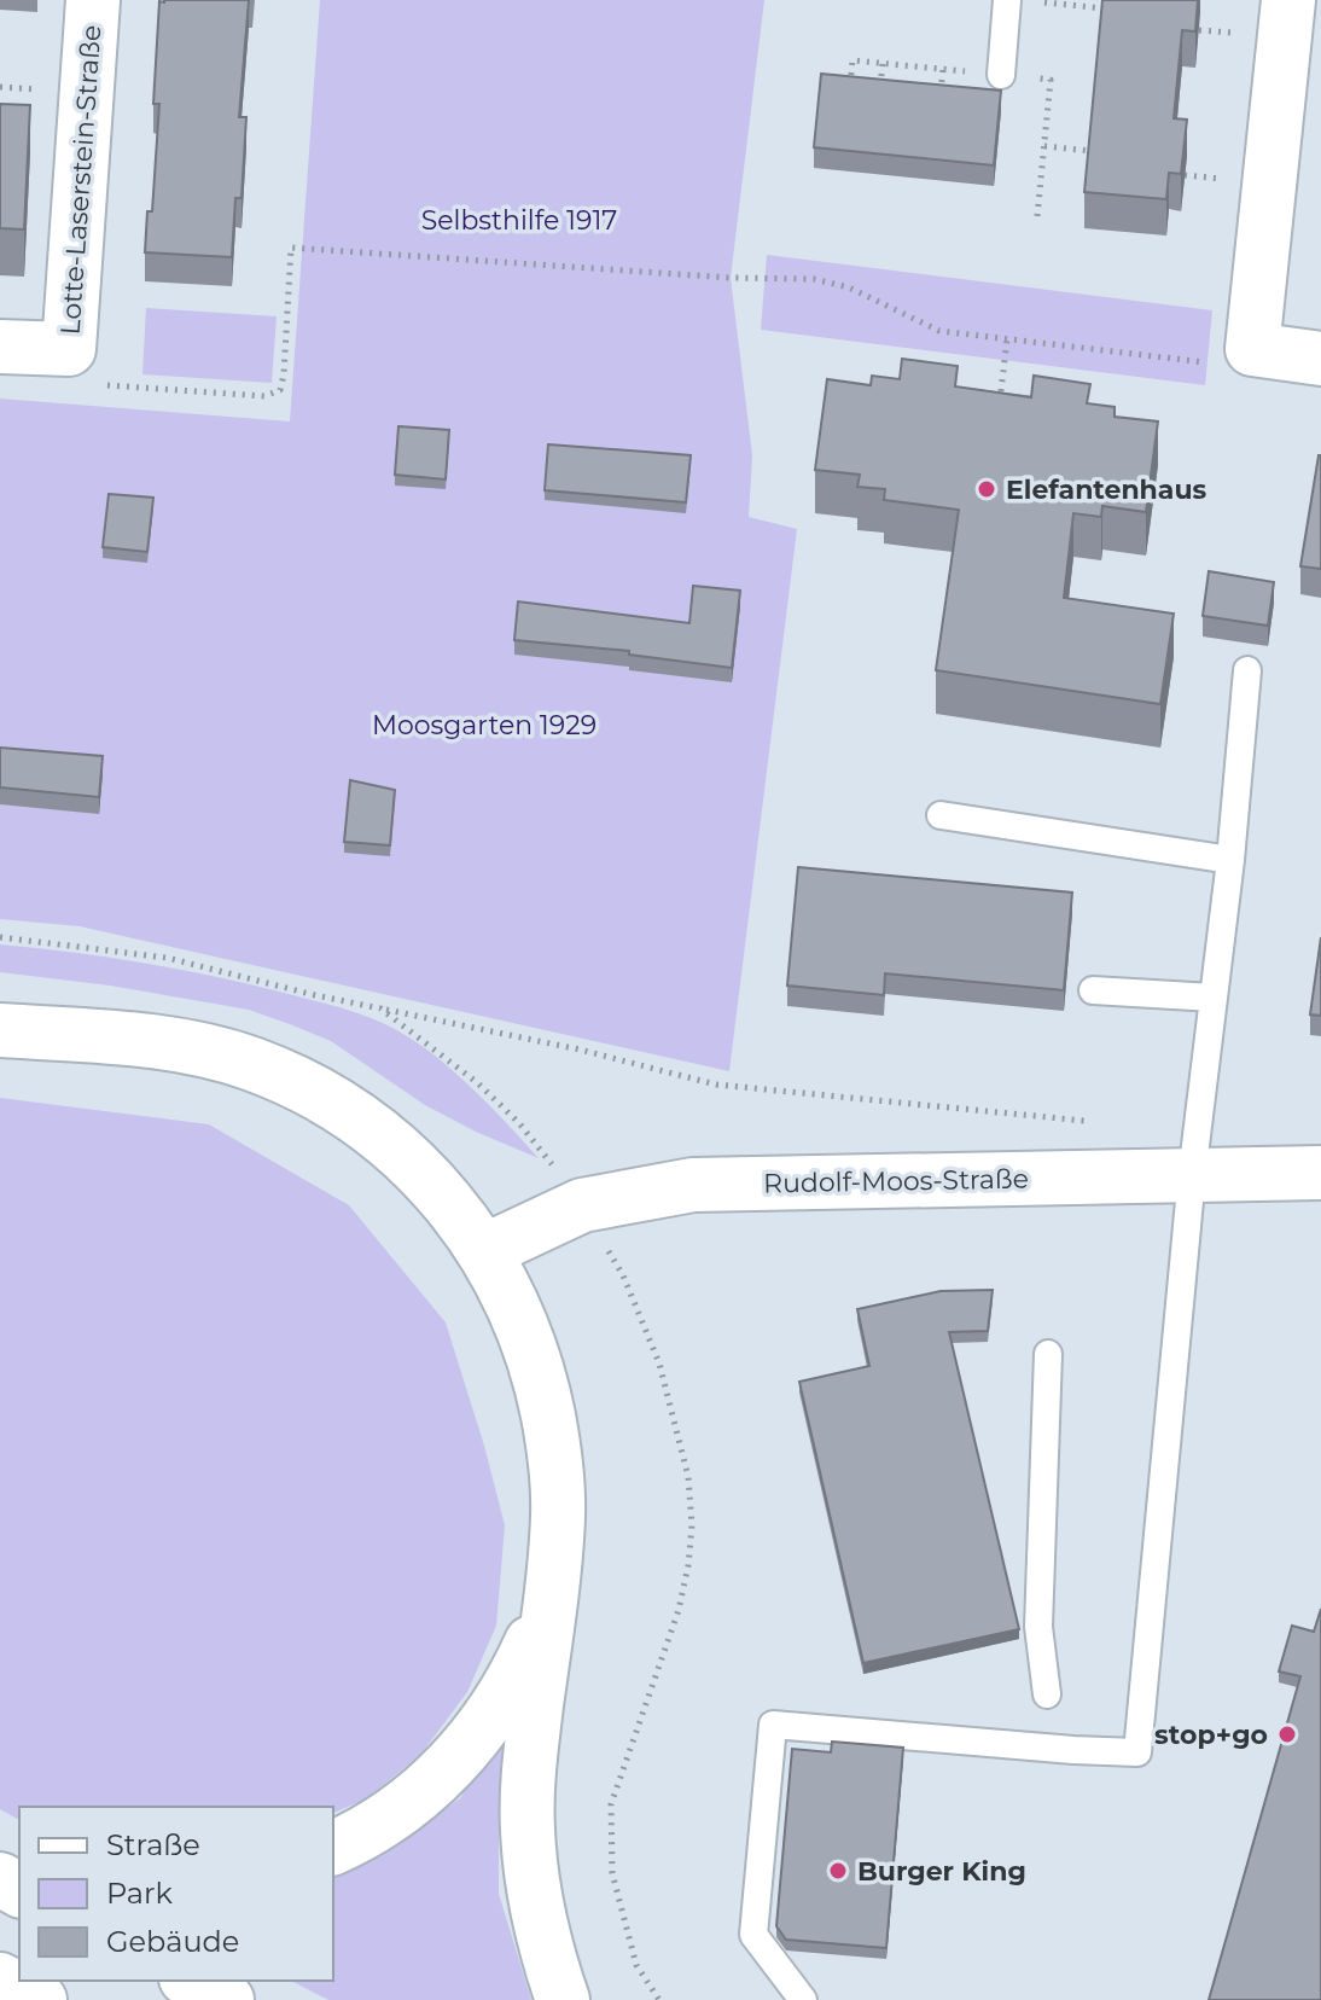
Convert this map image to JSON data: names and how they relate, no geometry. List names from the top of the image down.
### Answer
{
  "streets": {
    "main road": ["Lotte-Laserstein-Straße", "Rudolf-Moos-Straße"]
  },
  "parks": ["Selbsthilfe 1917", "Moosgarten 1929"],
  "places": ["Elefantenhaus", "stop+go", "Burger King"],
  "legend": ["Straße", "Park", "Gebäude"]
}
